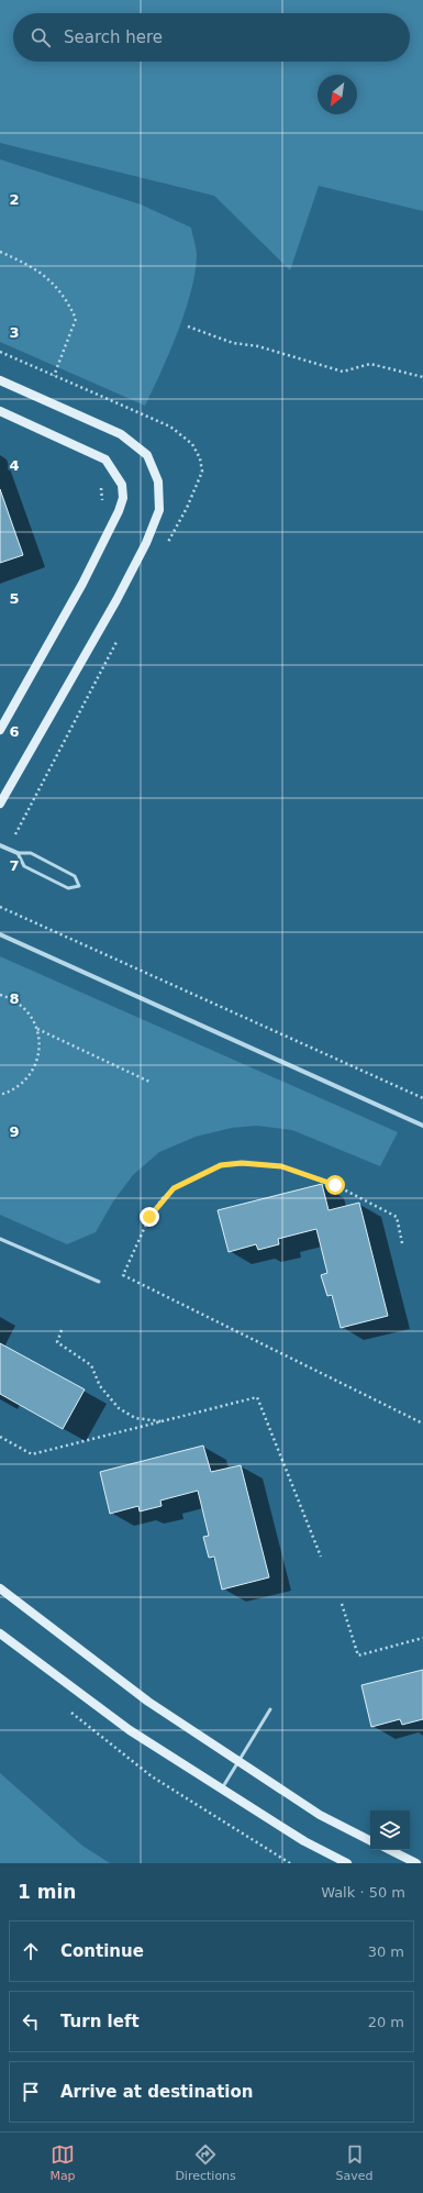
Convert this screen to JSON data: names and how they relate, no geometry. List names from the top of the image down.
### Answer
{
  "north": "bottom left",
  "page": {
    "search": "Search here",
    "heading": ["1 min", "Walk · 50 m"],
    "list": [
      ["Continue", "30 m"],
      ["Turn left", "20 m"],
      "Arrive at destination"
    ],
    "nav": ["Map", "Directions", "Saved"]
  },
  "grid": {
    "rows": [
      "2",
      "3",
      "4",
      "5",
      "6",
      "7",
      "8",
      "9"
    ]
  }
}
